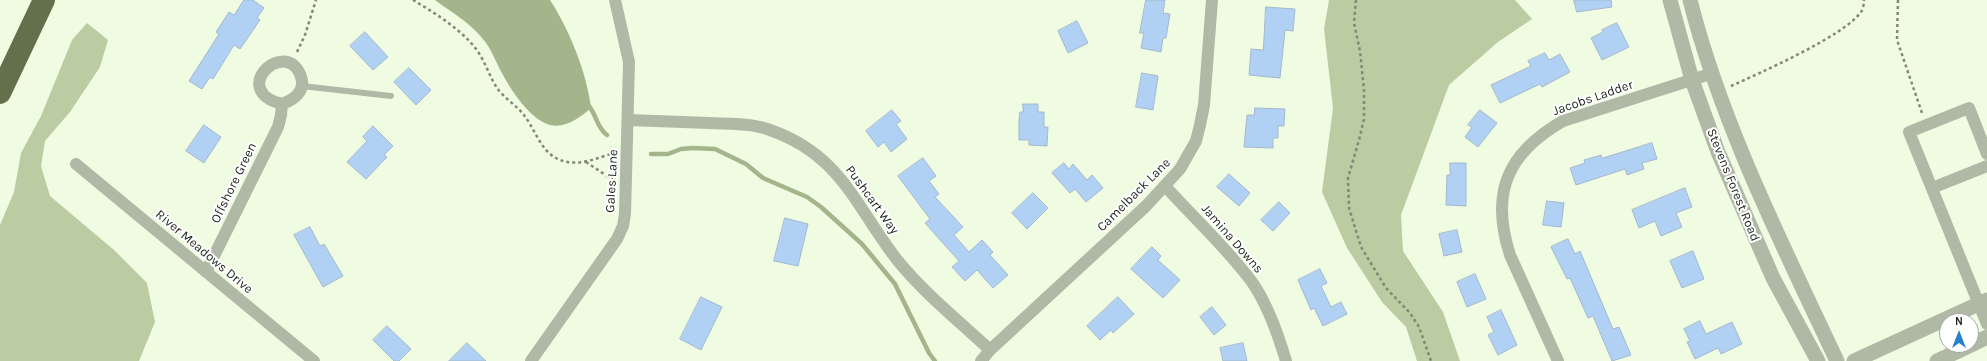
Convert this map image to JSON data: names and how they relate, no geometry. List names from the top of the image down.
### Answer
{
  "streets": {
    "street": [
      "Jacobs Ladder",
      "Gales Lane",
      "Offshore Green",
      "Stevens Forest Road",
      "Camelback Lane",
      "Pushcart Way",
      "Jamina Downs",
      "River Meadows Drive"
    ]
  },
  "crossings": [
    ["Jacobs Ladder", "Stevens Forest Road"],
    ["Gales Lane", "Pushcart Way"],
    ["Offshore Green", "River Meadows Drive"],
    ["Camelback Lane", "Pushcart Way"],
    ["Camelback Lane", "Jamina Downs"]
  ],
  "north": "top"
}
